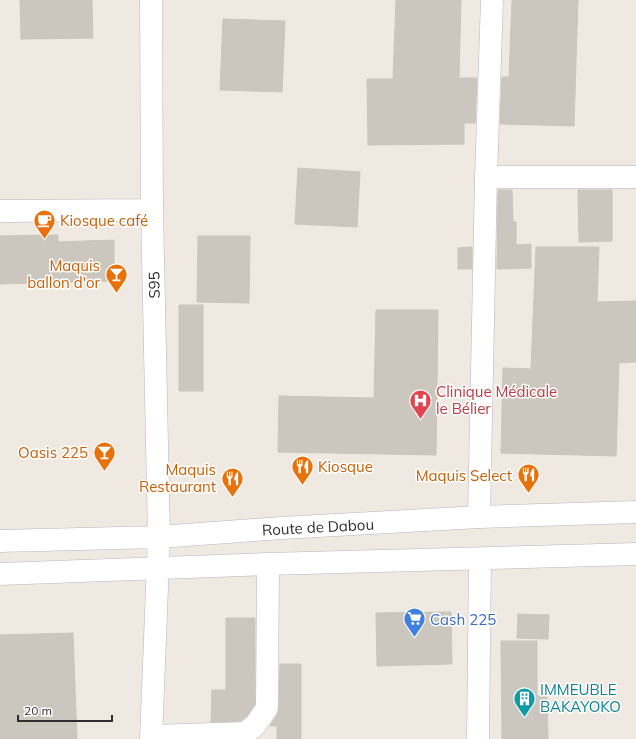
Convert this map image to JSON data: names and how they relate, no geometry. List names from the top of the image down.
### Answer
{
  "streets": {
    "street": ["S95", "Route de Dabou"]
  },
  "crossings": [
    ["S95", "Route de Dabou"]
  ],
  "places": {
    "cafe": ["Kiosque café"],
    "bar": ["Maquis ballon d'or", "Oasis 225"],
    "hospital": ["Clinique Médicale le Bélier"],
    "restaurant": ["Kiosque", "Maquis Select", "Maquis Restaurant"],
    "supermarket": ["Cash 225"],
    "building": ["IMMEUBLE BAKAYOKO"]
  },
  "scale_bar": "20 m"
}
